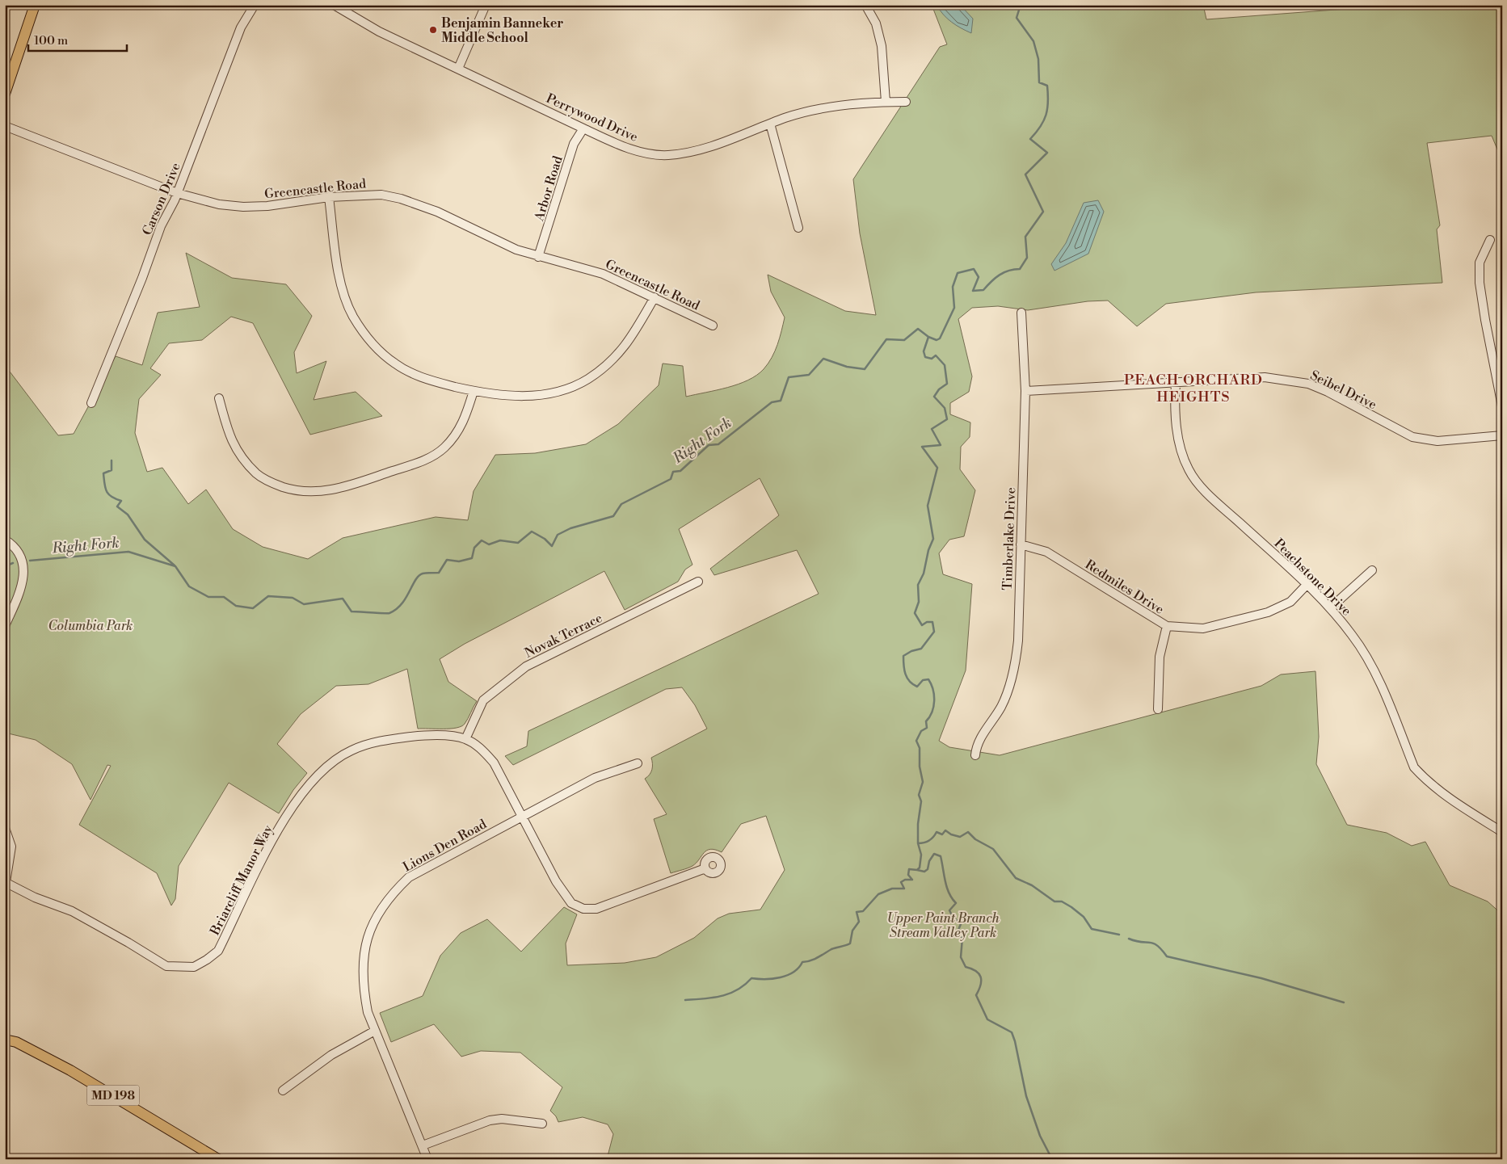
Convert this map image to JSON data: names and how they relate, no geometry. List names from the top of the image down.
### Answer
{
  "streets": {
    "main road": ["MD 198"],
    "street": [
      "Perrywood Drive",
      "Greencastle Road",
      "Arbor Road",
      "Carson Drive",
      "Seibel Drive",
      "Timberlake Drive",
      "Peachstone Drive",
      "Redmiles Drive",
      "Novak Terrace",
      "Lions Den Road",
      "Briarcliff Manor Way"
    ]
  },
  "crossings": [
    ["Perrywood Drive", "Arbor Road"],
    ["Greencastle Road", "Arbor Road"],
    ["Greencastle Road", "Carson Drive"],
    ["Seibel Drive", "Timberlake Drive"],
    ["Seibel Drive", "Peachstone Drive"],
    ["Timberlake Drive", "Redmiles Drive"],
    ["Peachstone Drive", "Redmiles Drive"],
    ["Novak Terrace", "Briarcliff Manor Way"],
    ["Lions Den Road", "Briarcliff Manor Way"]
  ],
  "districts": ["PEACH ORCHARD HEIGHTS"],
  "water": ["Right Fork"],
  "parks": ["Columbia Park", "Upper Paint Branch Stream Valley Park"],
  "places": ["Benjamin Banneker Middle School"],
  "scale_bar": "100 m"
}
